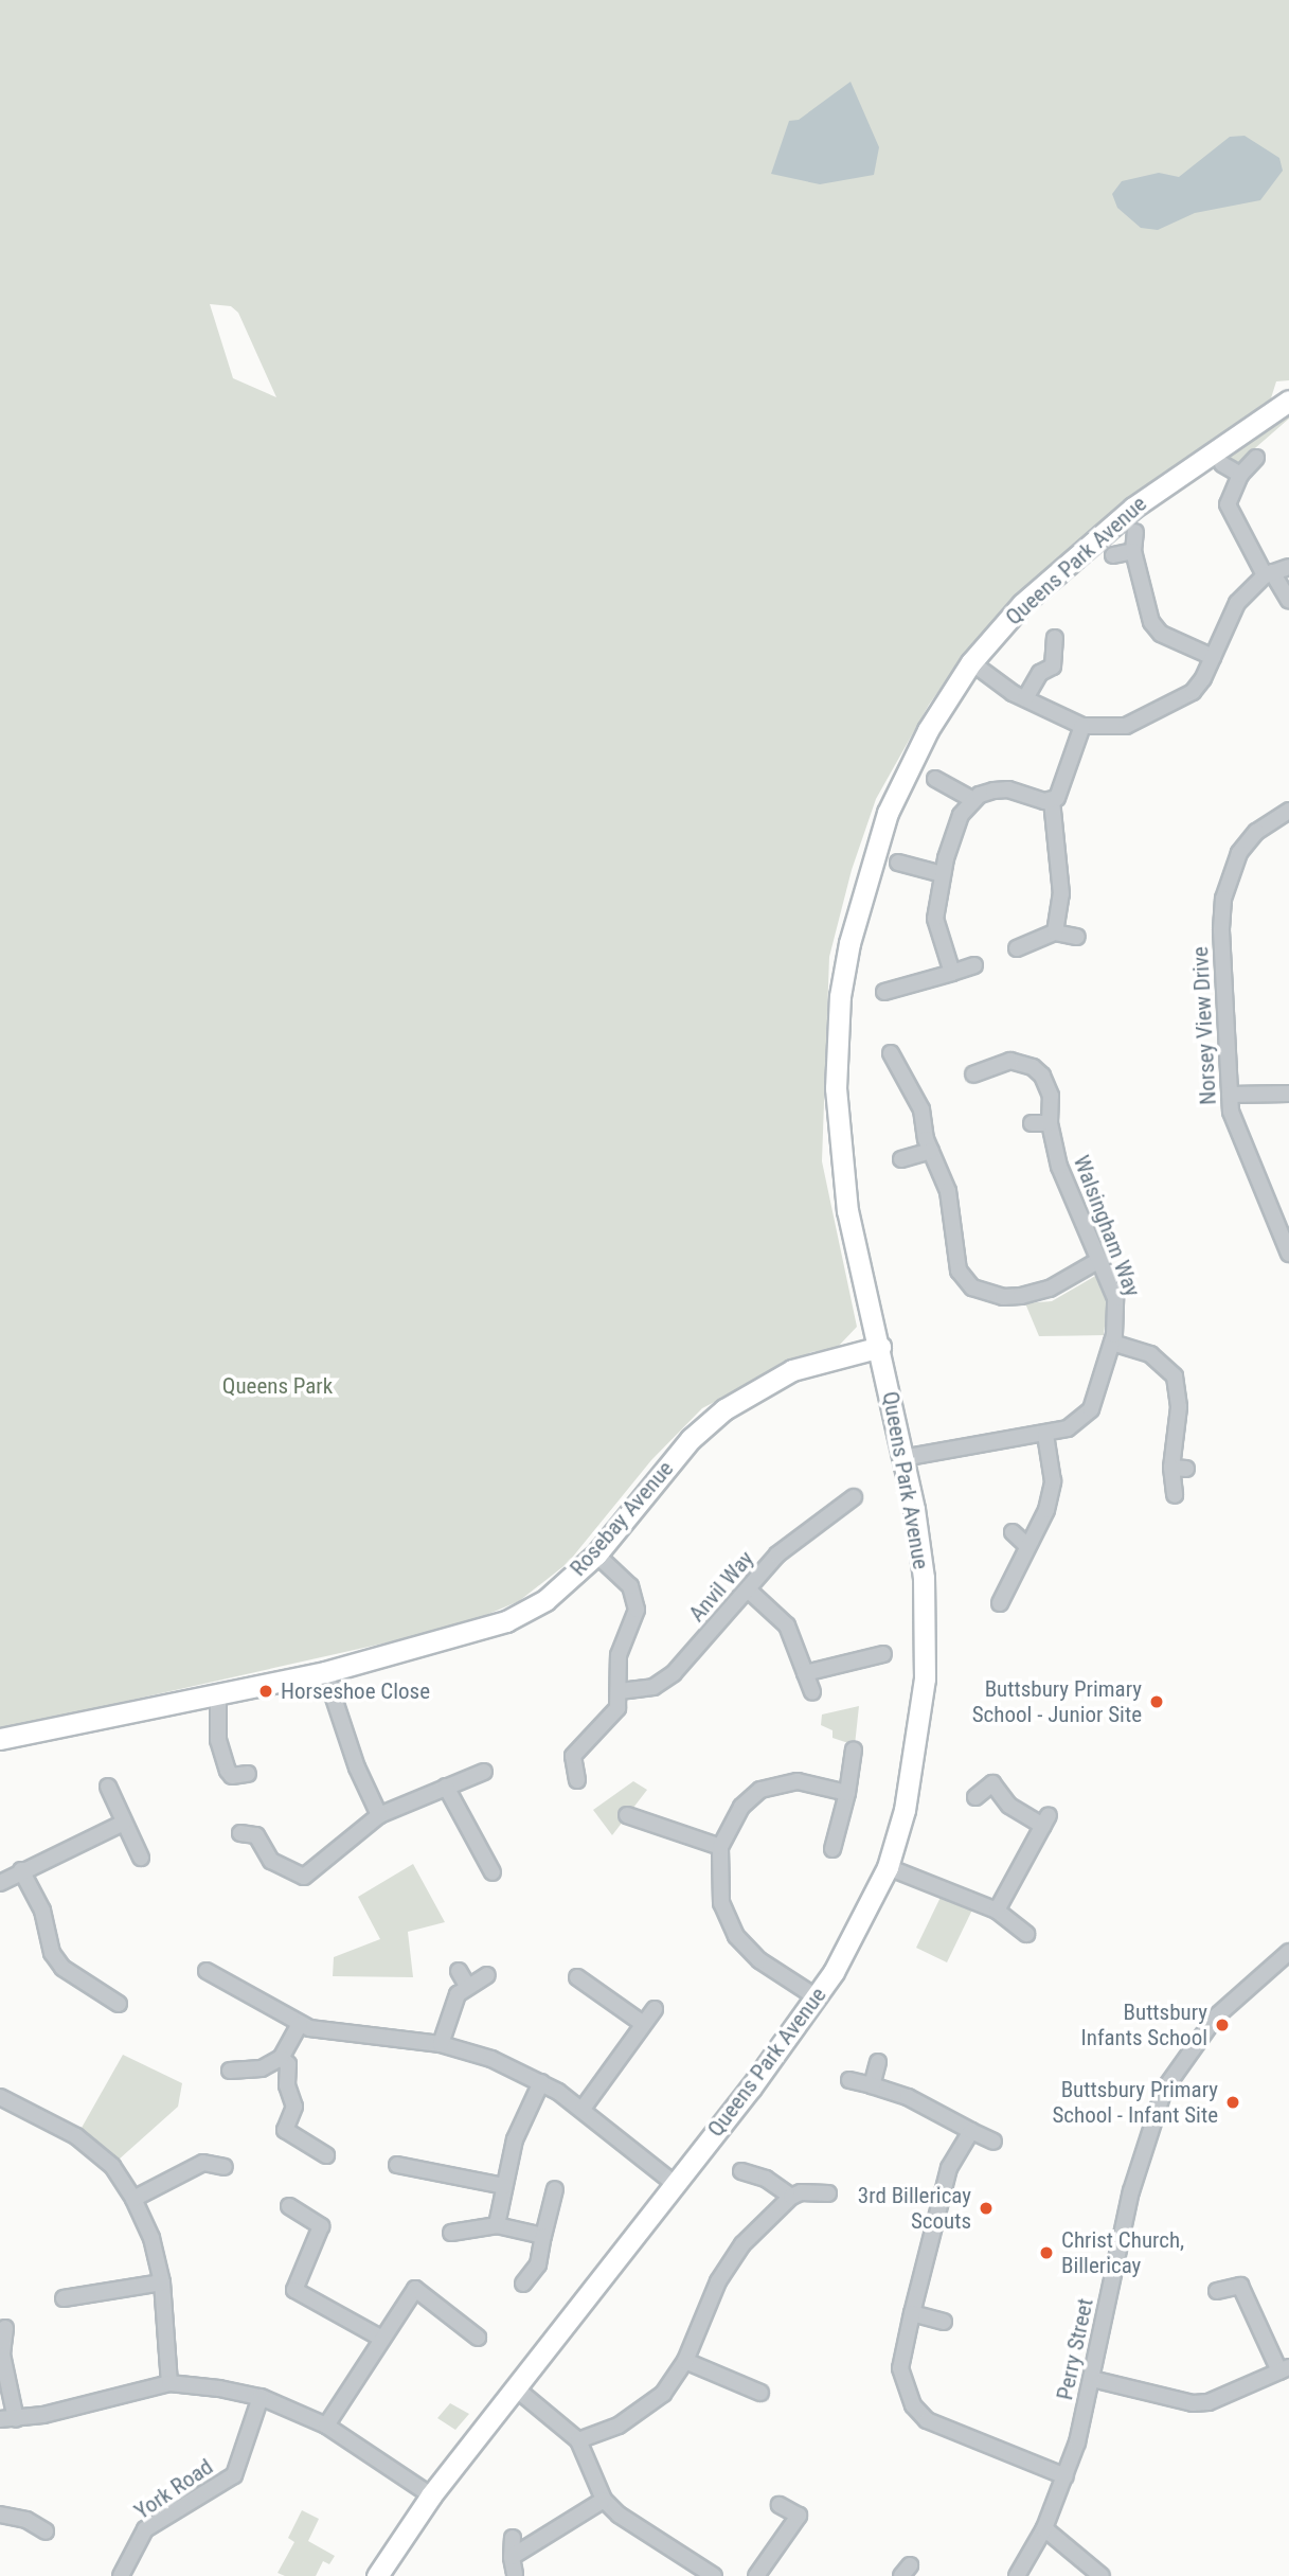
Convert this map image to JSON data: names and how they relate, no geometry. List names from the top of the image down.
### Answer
{
  "streets": {
    "street": [
      "Queens Park Avenue",
      "Norsey View Drive",
      "Walsingham Way",
      "Rosebay Avenue",
      "Anvil Way",
      "Perry Street",
      "York Road"
    ]
  },
  "crossings": [
    ["Queens Park Avenue", "Walsingham Way"],
    ["Queens Park Avenue", "Rosebay Avenue"]
  ],
  "parks": ["Queens Park"],
  "places": [
    "Horseshoe Close",
    "Buttsbury Primary School - Junior Site",
    "Buttsbury Infants School",
    "Buttsbury Primary School - Infant Site",
    "3rd Billericay Scouts",
    "Christ Church, Billericay"
  ]
}
